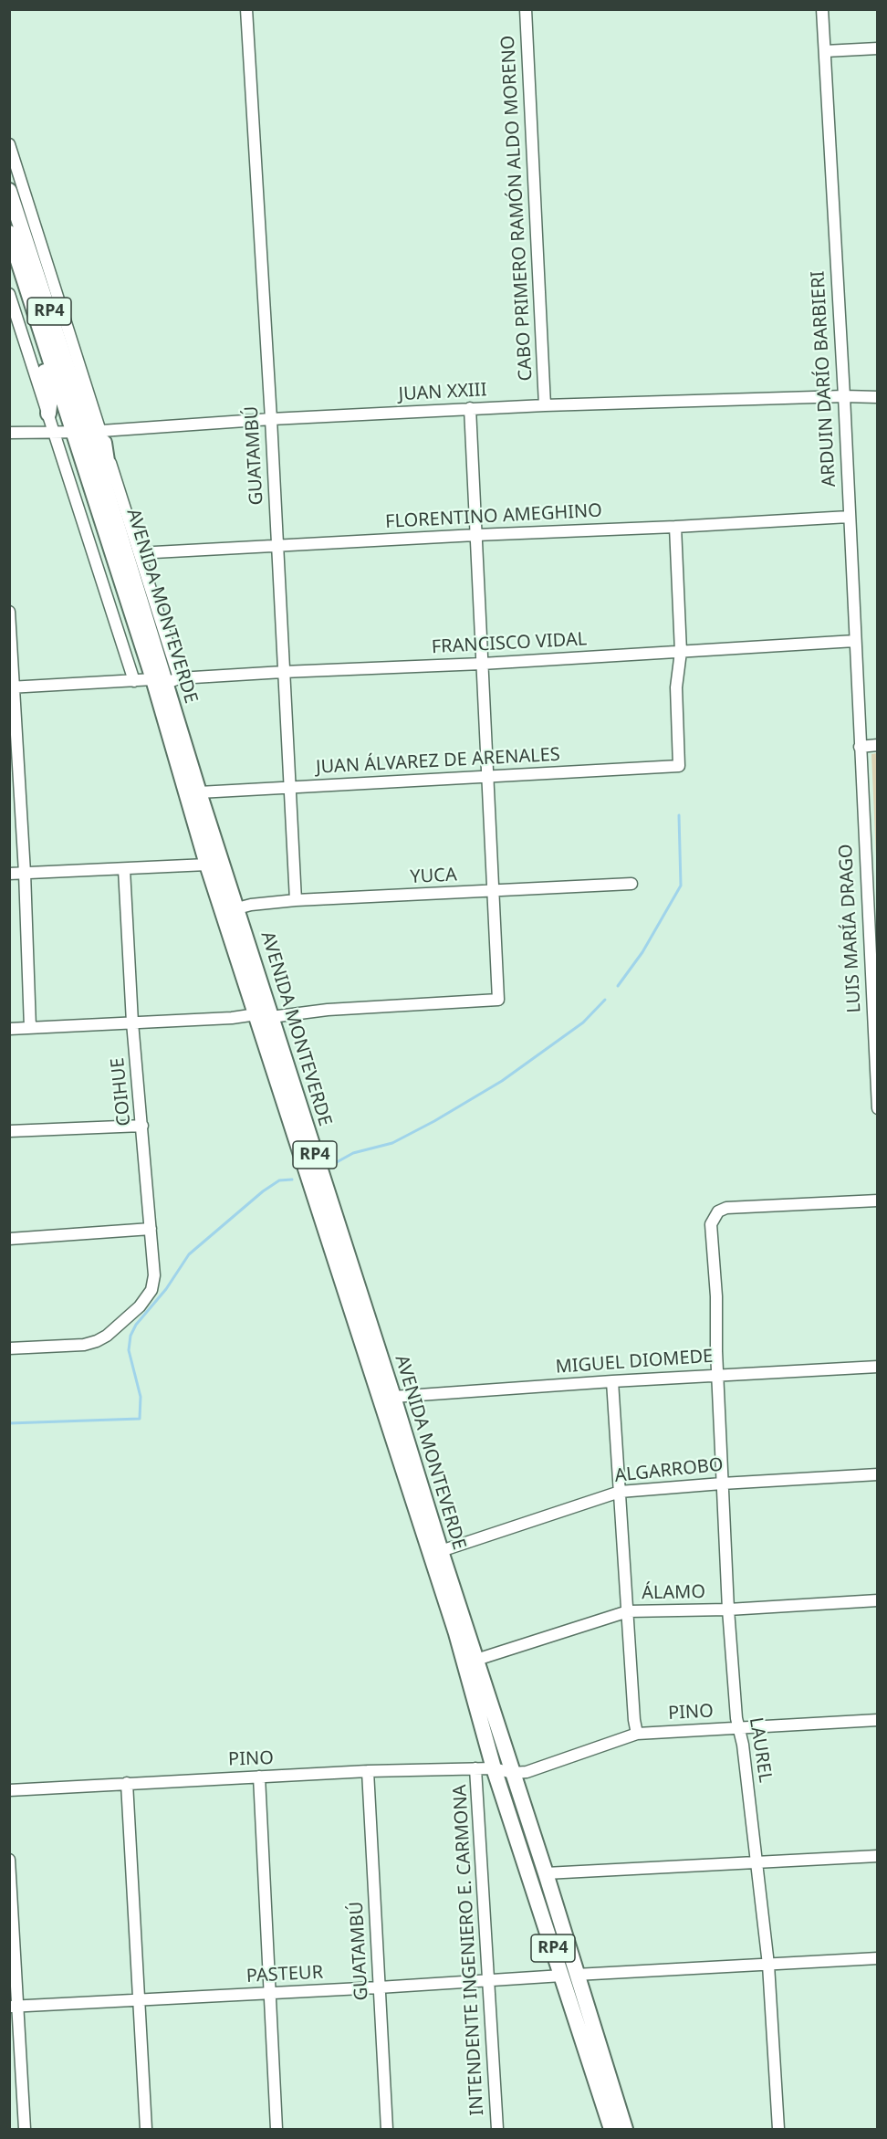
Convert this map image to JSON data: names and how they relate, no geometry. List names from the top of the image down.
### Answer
{
  "streets": {
    "main road": ["RP4", "AVENIDA MONTEVERDE"],
    "street": [
      "CABO PRIMERO RAMÓN ALDO MORENO",
      "ARDUIN DARÍO BARBIERI",
      "JUAN XXIII",
      "GUATAMBÚ",
      "FLORENTINO AMEGHINO",
      "FRANCISCO VIDAL",
      "JUAN ÁLVAREZ DE ARENALES",
      "YUCA",
      "LUIS MARÍA DRAGO",
      "COIHUE",
      "MIGUEL DIOMEDE",
      "ALGARROBO",
      "ÁLAMO",
      "PINO",
      "LAUREL",
      "INTENDENTE INGENIERO E. CARMONA",
      "PASTEUR"
    ]
  },
  "crossings": [
    ["CABO PRIMERO RAMÓN ALDO MORENO", "JUAN XXIII"],
    ["ARDUIN DARÍO BARBIERI", "JUAN XXIII"],
    ["ARDUIN DARÍO BARBIERI", "FLORENTINO AMEGHINO"],
    ["ARDUIN DARÍO BARBIERI", "FRANCISCO VIDAL"],
    ["ARDUIN DARÍO BARBIERI", "LUIS MARÍA DRAGO"],
    ["JUAN XXIII", "GUATAMBÚ"],
    ["JUAN XXIII", "AVENIDA MONTEVERDE"],
    ["GUATAMBÚ", "FLORENTINO AMEGHINO"],
    ["GUATAMBÚ", "FRANCISCO VIDAL"],
    ["GUATAMBÚ", "JUAN ÁLVAREZ DE ARENALES"],
    ["GUATAMBÚ", "YUCA"],
    ["GUATAMBÚ", "PINO"],
    ["GUATAMBÚ", "PASTEUR"],
    ["AVENIDA MONTEVERDE", "FRANCISCO VIDAL"],
    ["AVENIDA MONTEVERDE", "JUAN ÁLVAREZ DE ARENALES"],
    ["AVENIDA MONTEVERDE", "YUCA"],
    ["AVENIDA MONTEVERDE", "MIGUEL DIOMEDE"],
    ["AVENIDA MONTEVERDE", "ALGARROBO"],
    ["AVENIDA MONTEVERDE", "ÁLAMO"],
    ["AVENIDA MONTEVERDE", "PINO"],
    ["AVENIDA MONTEVERDE", "PASTEUR"],
    ["FRANCISCO VIDAL", "JUAN ÁLVAREZ DE ARENALES"],
    ["MIGUEL DIOMEDE", "LAUREL"],
    ["ALGARROBO", "LAUREL"],
    ["ÁLAMO", "LAUREL"],
    ["PINO", "LAUREL"],
    ["PINO", "INTENDENTE INGENIERO E. CARMONA"],
    ["LAUREL", "PASTEUR"],
    ["INTENDENTE INGENIERO E. CARMONA", "PASTEUR"]
  ]
}
